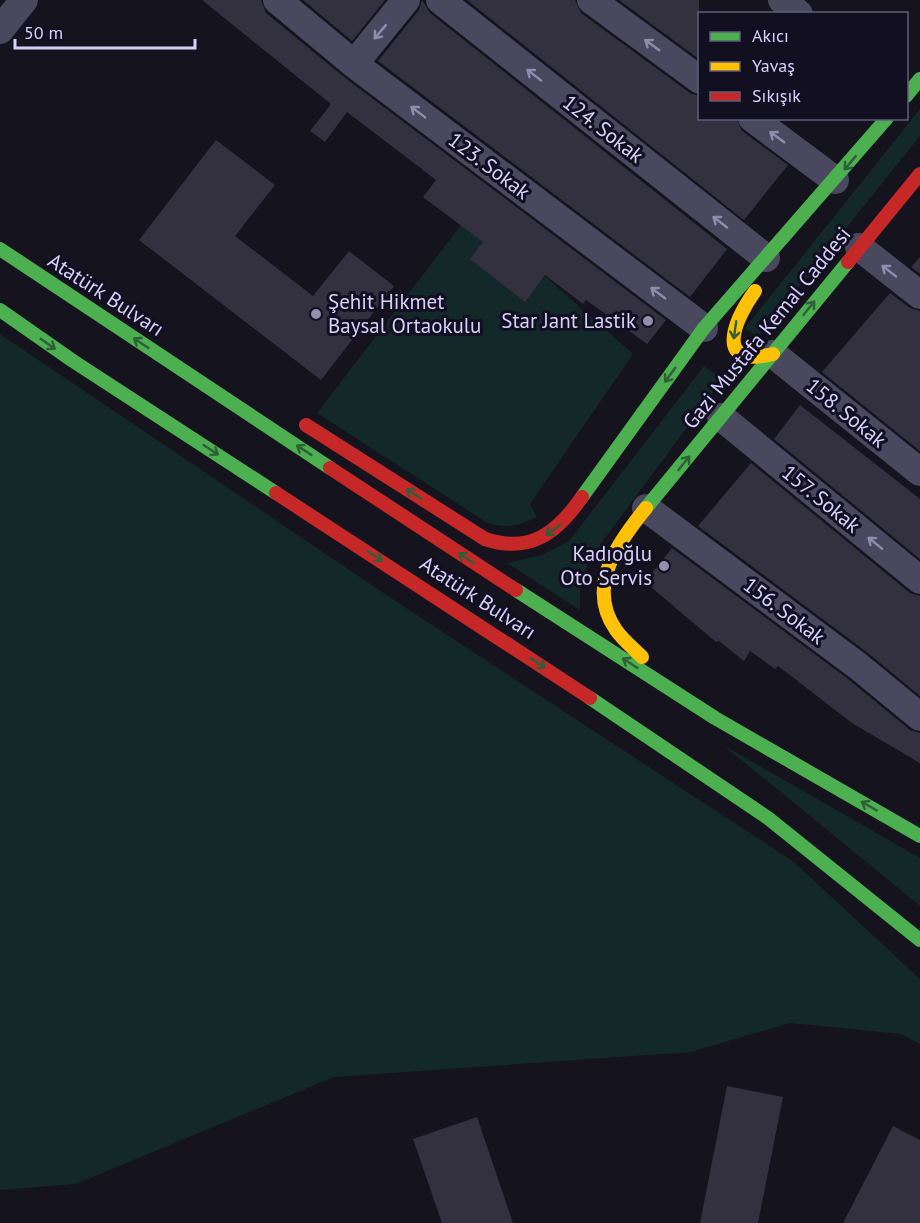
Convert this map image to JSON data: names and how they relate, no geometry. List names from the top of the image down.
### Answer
{
  "streets": {
    "main road": ["Atatürk Bulvarı", "Gazi Mustafa Kemal Caddesi"],
    "street": [
      "124. Sokak",
      "123. Sokak",
      "158. Sokak",
      "157. Sokak",
      "156. Sokak"
    ]
  },
  "crossings": [
    ["124. Sokak", "Gazi Mustafa Kemal Caddesi"],
    ["123. Sokak", "Gazi Mustafa Kemal Caddesi"],
    ["Atatürk Bulvarı", "Gazi Mustafa Kemal Caddesi"],
    ["Gazi Mustafa Kemal Caddesi", "158. Sokak"],
    ["Gazi Mustafa Kemal Caddesi", "157. Sokak"],
    ["Gazi Mustafa Kemal Caddesi", "156. Sokak"]
  ],
  "one_way": ["157. Sokak"],
  "places": ["Şehit Hikmet Baysal Ortaokulu", "Star Jant Lastik", "Kadıoğlu Oto Servis"],
  "legend": ["Akıcı", "Yavaş", "Sıkışık"],
  "scale_bar": "50 m"
}
